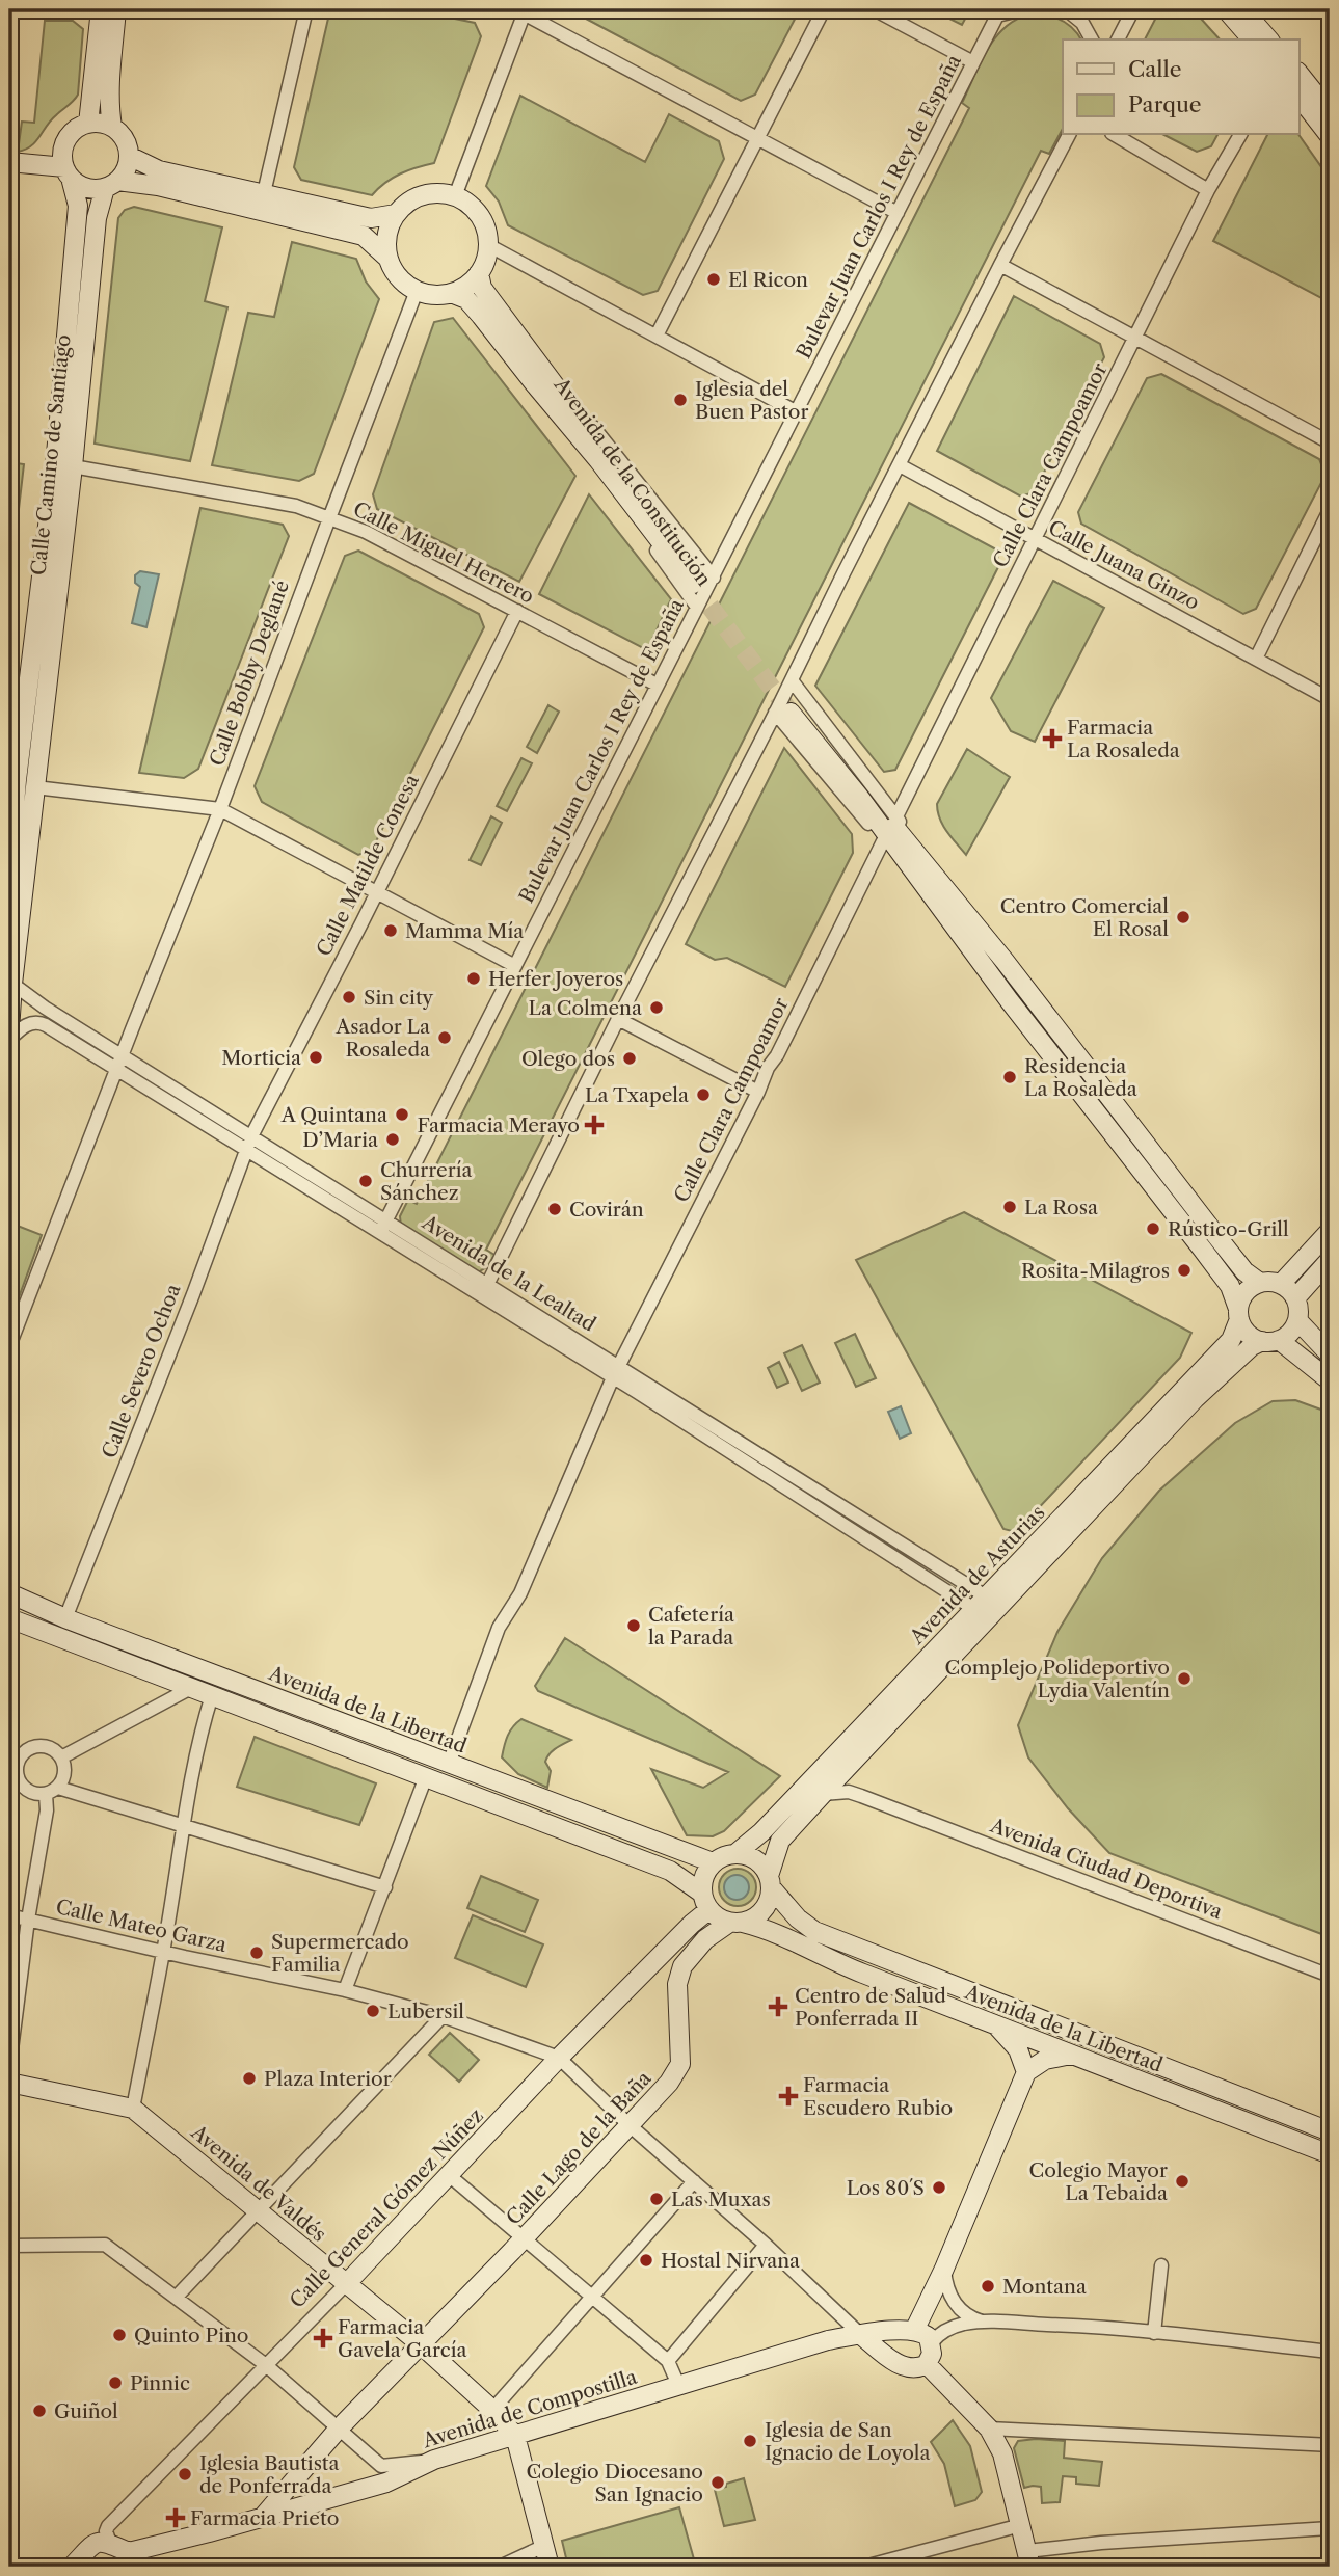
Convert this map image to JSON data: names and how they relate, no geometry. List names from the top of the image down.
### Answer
{
  "streets": {
    "main road": [
      "Calle Camino de Santiago",
      "Avenida de la Constitución",
      "Avenida de Asturias",
      "Avenida de la Libertad",
      "Calle Lago de la Baña",
      "Avenida de Valdés",
      "Calle General Gómez Núñez",
      "Avenida de Compostilla"
    ],
    "street": [
      "Bulevar Juan Carlos I Rey de España",
      "Calle Clara Campoamor",
      "Calle Miguel Herrero",
      "Calle Juana Ginzo",
      "Calle Bobby Deglané",
      "Calle Matilde Conesa",
      "Avenida de la Lealtad",
      "Calle Severo Ochoa",
      "Avenida Ciudad Deportiva",
      "Calle Mateo Garza"
    ]
  },
  "crossings": [
    ["Bulevar Juan Carlos I Rey de España", "Avenida de la Constitución"],
    ["Bulevar Juan Carlos I Rey de España", "Calle Miguel Herrero"],
    ["Bulevar Juan Carlos I Rey de España", "Avenida de la Lealtad"],
    ["Calle Camino de Santiago", "Calle Miguel Herrero"],
    ["Calle Camino de Santiago", "Avenida de la Lealtad"],
    ["Calle Clara Campoamor", "Calle Juana Ginzo"],
    ["Calle Clara Campoamor", "Avenida de la Lealtad"],
    ["Avenida de la Constitución", "Calle Bobby Deglané"],
    ["Calle Miguel Herrero", "Calle Bobby Deglané"],
    ["Calle Miguel Herrero", "Calle Matilde Conesa"],
    ["Calle Bobby Deglané", "Avenida de la Lealtad"],
    ["Calle Matilde Conesa", "Avenida de la Lealtad"],
    ["Calle Matilde Conesa", "Calle Severo Ochoa"],
    ["Avenida de la Lealtad", "Calle Severo Ochoa"],
    ["Avenida de la Lealtad", "Avenida de Asturias"],
    ["Calle Severo Ochoa", "Avenida de la Libertad"],
    ["Avenida de Asturias", "Avenida de la Libertad"],
    ["Avenida de Asturias", "Avenida Ciudad Deportiva"],
    ["Avenida de Asturias", "Calle Lago de la Baña"],
    ["Avenida de Asturias", "Calle General Gómez Núñez"],
    ["Avenida de la Libertad", "Calle Lago de la Baña"],
    ["Avenida de la Libertad", "Calle General Gómez Núñez"],
    ["Calle Mateo Garza", "Calle General Gómez Núñez"],
    ["Calle Lago de la Baña", "Avenida de Valdés"],
    ["Calle Lago de la Baña", "Calle General Gómez Núñez"],
    ["Calle Lago de la Baña", "Avenida de Compostilla"],
    ["Avenida de Valdés", "Calle General Gómez Núñez"],
    ["Avenida de Valdés", "Avenida de Compostilla"]
  ],
  "places": {
    "other": [
      "El Ricon",
      "Iglesia del Buen Pastor",
      "Centro Comercial El Rosal",
      "Mamma Mía",
      "Herfer Joyeros",
      "Sin city",
      "La Colmena",
      "Asador La Rosaleda",
      "Morticia",
      "Olego dos",
      "Residencia La Rosaleda",
      "La Txapela",
      "A Quintana",
      "D’Maria",
      "Churrería Sánchez",
      "La Rosa",
      "Covirán",
      "Rústico-Grill",
      "Rosita-Milagros",
      "Cafetería la Parada",
      "Complejo Polideportivo Lydia Valentín",
      "Supermercado Familia",
      "Lubersil",
      "Plaza Interior",
      "Colegio Mayor La Tebaida",
      "Los 80´S",
      "Las Muxas",
      "Hostal Nirvana",
      "Montana",
      "Quinto Pino",
      "Pinnic",
      "Guiñol",
      "Iglesia de San Ignacio de Loyola",
      "Iglesia Bautista de Ponferrada",
      "Colegio Diocesano San Ignacio"
    ],
    "health": [
      "Farmacia La Rosaleda",
      "Farmacia Merayo",
      "Centro de Salud Ponferrada II",
      "Farmacia Escudero Rubio",
      "Farmacia Gavela García",
      "Farmacia Prieto"
    ]
  },
  "legend": ["Calle", "Parque"]
}
